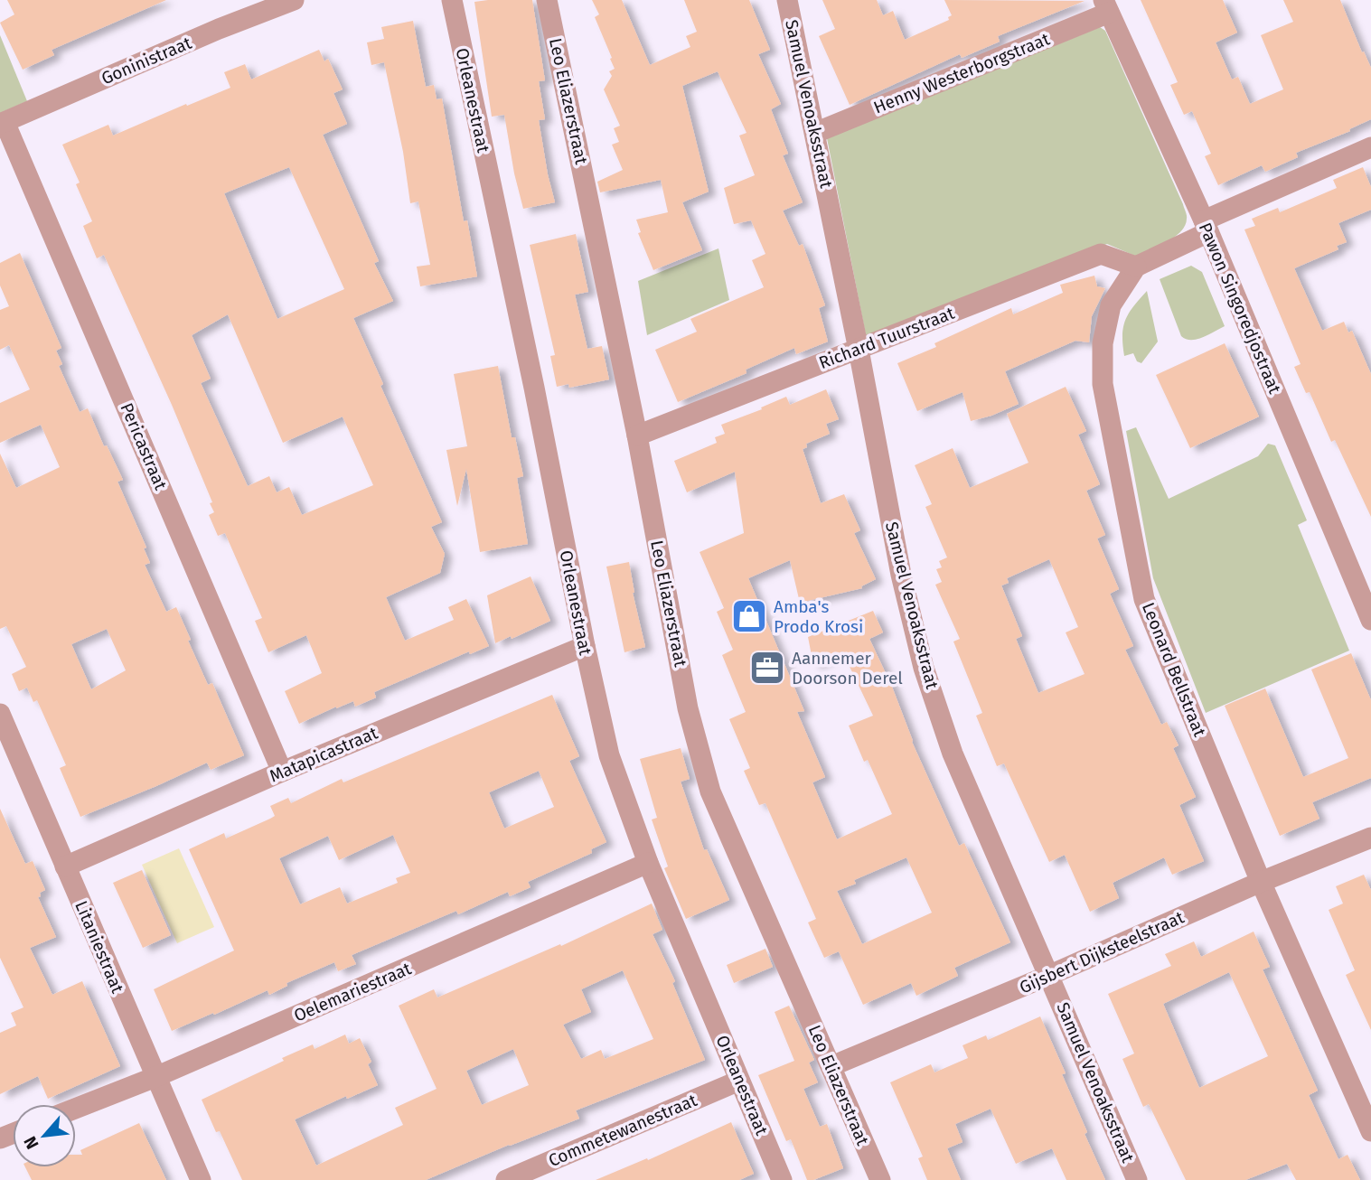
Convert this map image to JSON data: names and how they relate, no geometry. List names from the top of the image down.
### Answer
{
  "streets": {
    "street": [
      "Goninistraat",
      "Henny Westerborgstraat",
      "Orleanestraat",
      "Leo Eliazerstraat",
      "Samuel Venoaksstraat",
      "Pawon Singoredjostraat",
      "Richard Tuurstraat",
      "Pericastraat",
      "Leonard Bellstraat",
      "Matapicastraat",
      "Litaniestraat",
      "Gijsbert Dijksteelstraat",
      "Oelemariestraat",
      "Commetewanestraat"
    ]
  },
  "crossings": [
    ["Goninistraat", "Pericastraat"],
    ["Henny Westerborgstraat", "Samuel Venoaksstraat"],
    ["Henny Westerborgstraat", "Pawon Singoredjostraat"],
    ["Orleanestraat", "Matapicastraat"],
    ["Orleanestraat", "Oelemariestraat"],
    ["Orleanestraat", "Commetewanestraat"],
    ["Leo Eliazerstraat", "Richard Tuurstraat"],
    ["Leo Eliazerstraat", "Gijsbert Dijksteelstraat"],
    ["Samuel Venoaksstraat", "Richard Tuurstraat"],
    ["Samuel Venoaksstraat", "Gijsbert Dijksteelstraat"],
    ["Richard Tuurstraat", "Leonard Bellstraat"],
    ["Pericastraat", "Matapicastraat"],
    ["Leonard Bellstraat", "Gijsbert Dijksteelstraat"],
    ["Matapicastraat", "Litaniestraat"],
    ["Litaniestraat", "Oelemariestraat"]
  ],
  "places": {
    "shop": ["Amba's Prodo Krosi"],
    "office": ["Aannemer Doorson Derel"]
  },
  "north": "bottom left"
}
